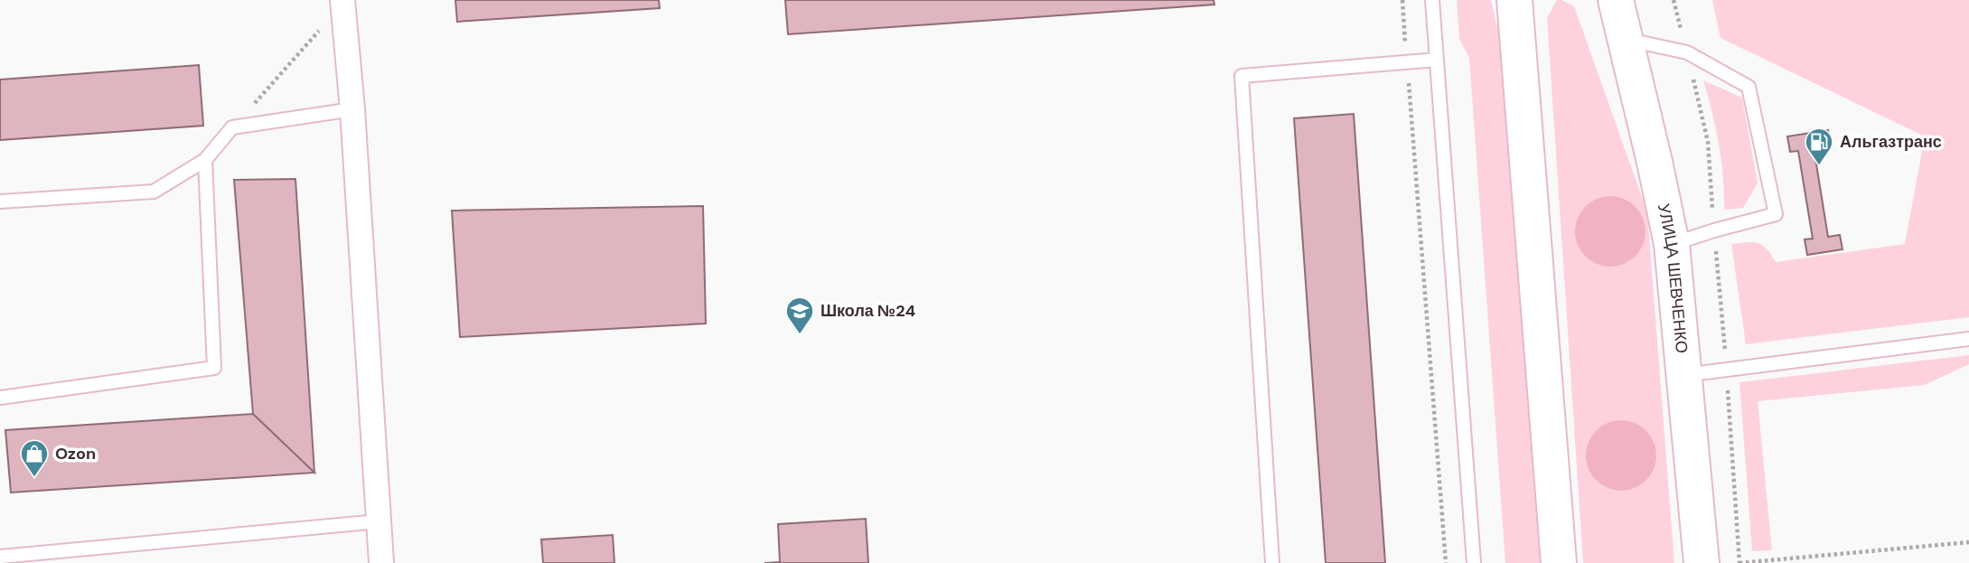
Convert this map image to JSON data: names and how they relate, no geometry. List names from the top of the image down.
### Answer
{
  "streets": {
    "main road": ["УЛИЦА ШЕВЧЕНКО"]
  },
  "places": {
    "fuel station": ["Альгазтранс"],
    "school or university": ["Школа №24"],
    "shop": ["Ozon"]
  }
}
